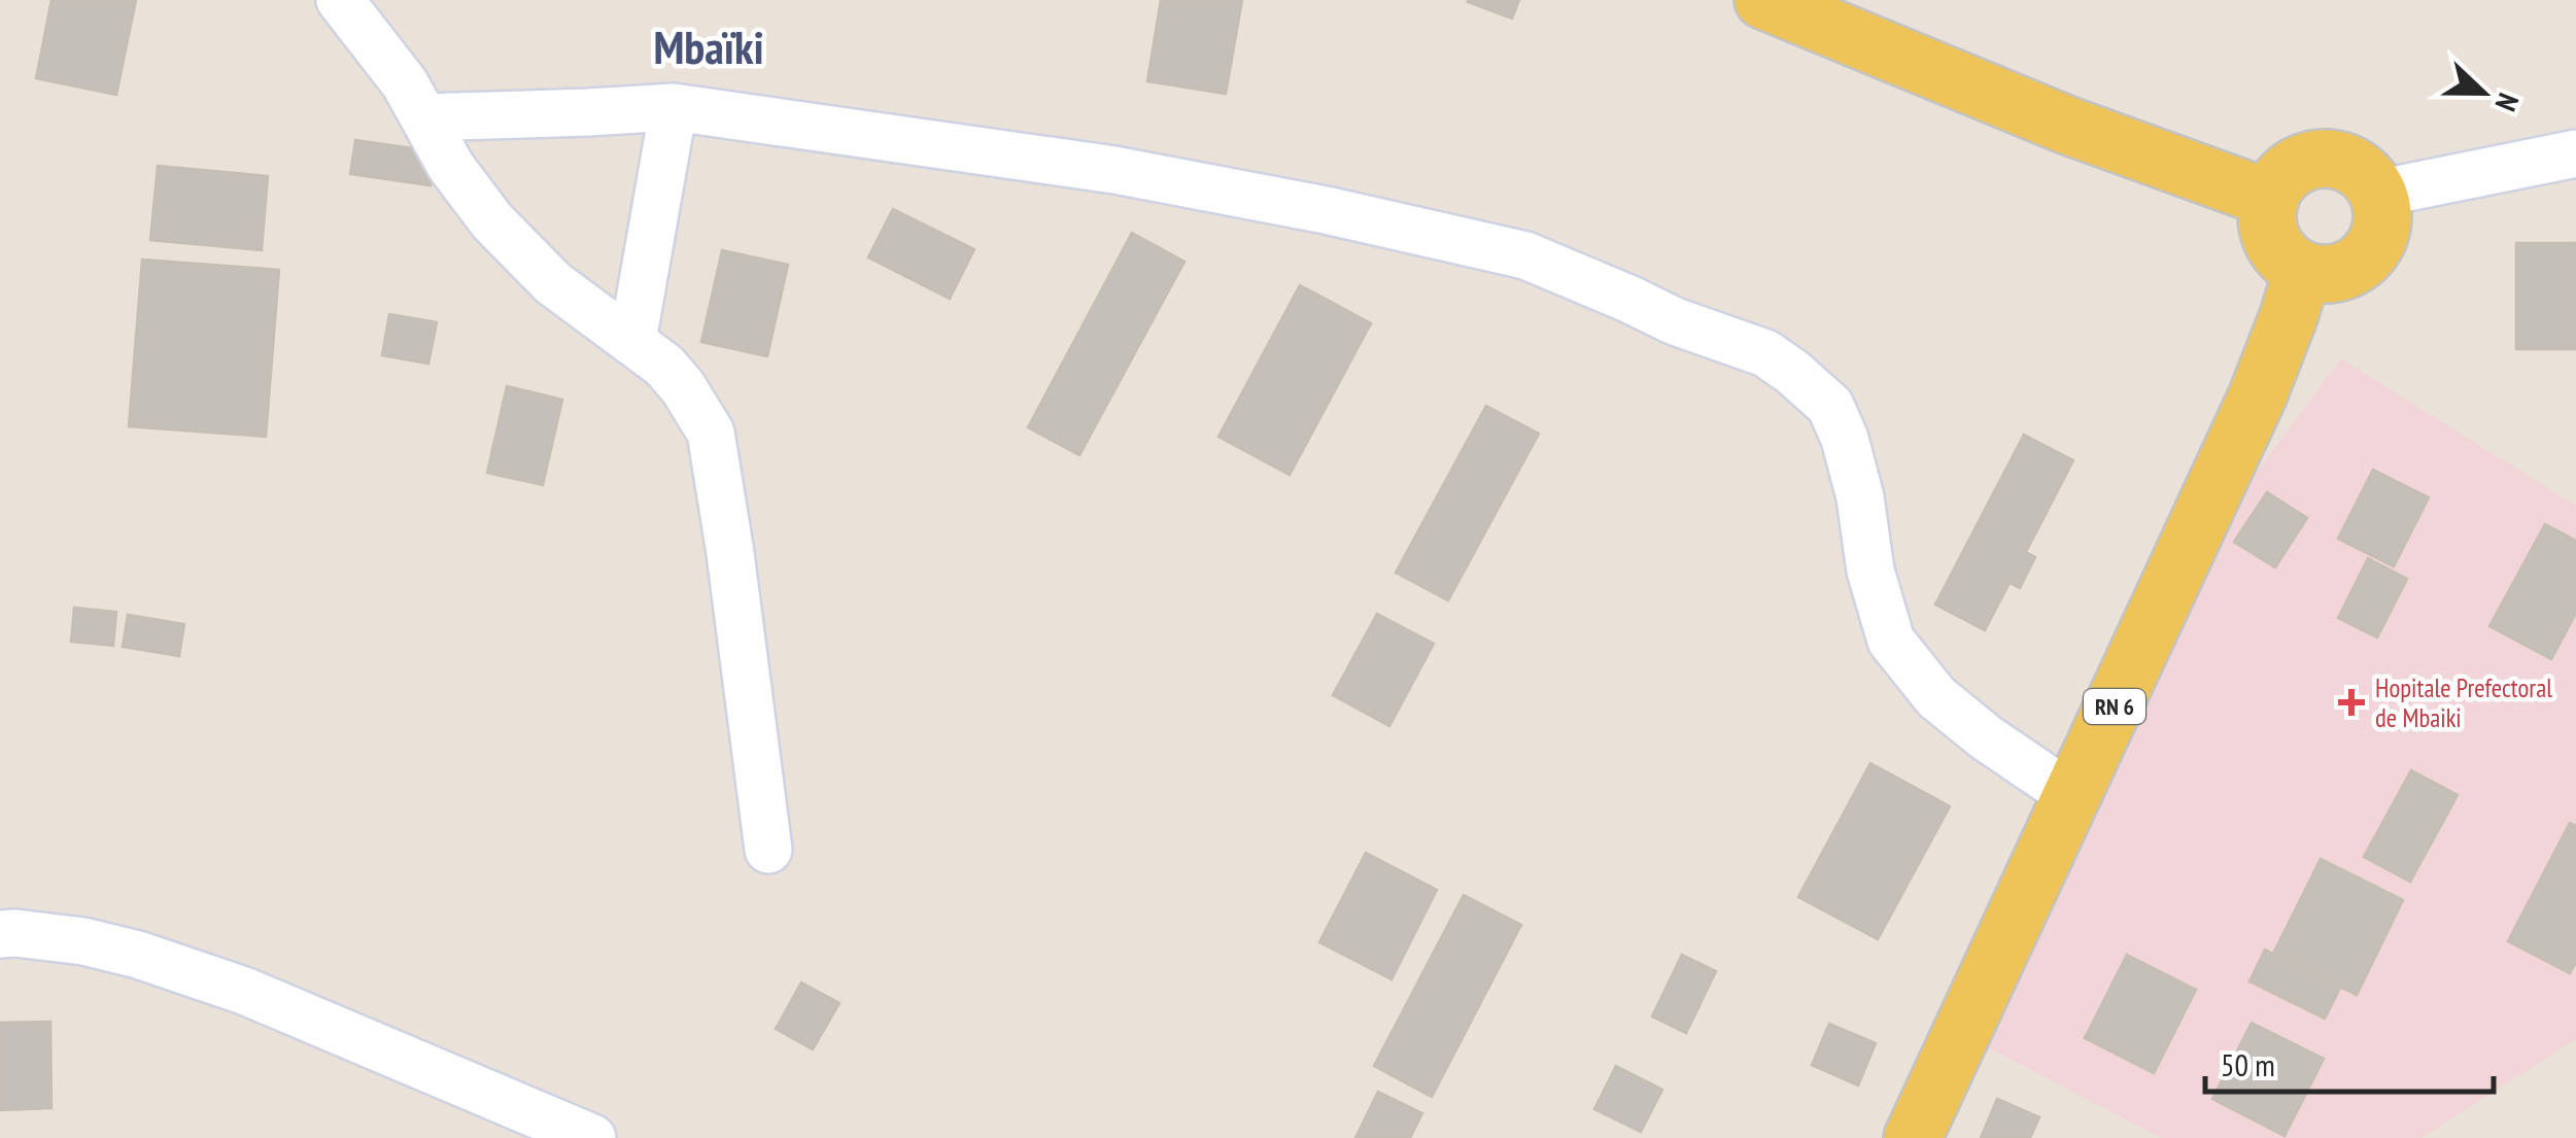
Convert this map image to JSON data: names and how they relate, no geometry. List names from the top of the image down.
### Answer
{
  "streets": {
    "main road": ["RN 6"]
  },
  "districts": ["Mbaïki"],
  "places": {
    "health": ["Hopitale Prefectoral de Mbaiki"]
  },
  "scale_bar": "50 m",
  "north": "right"
}
